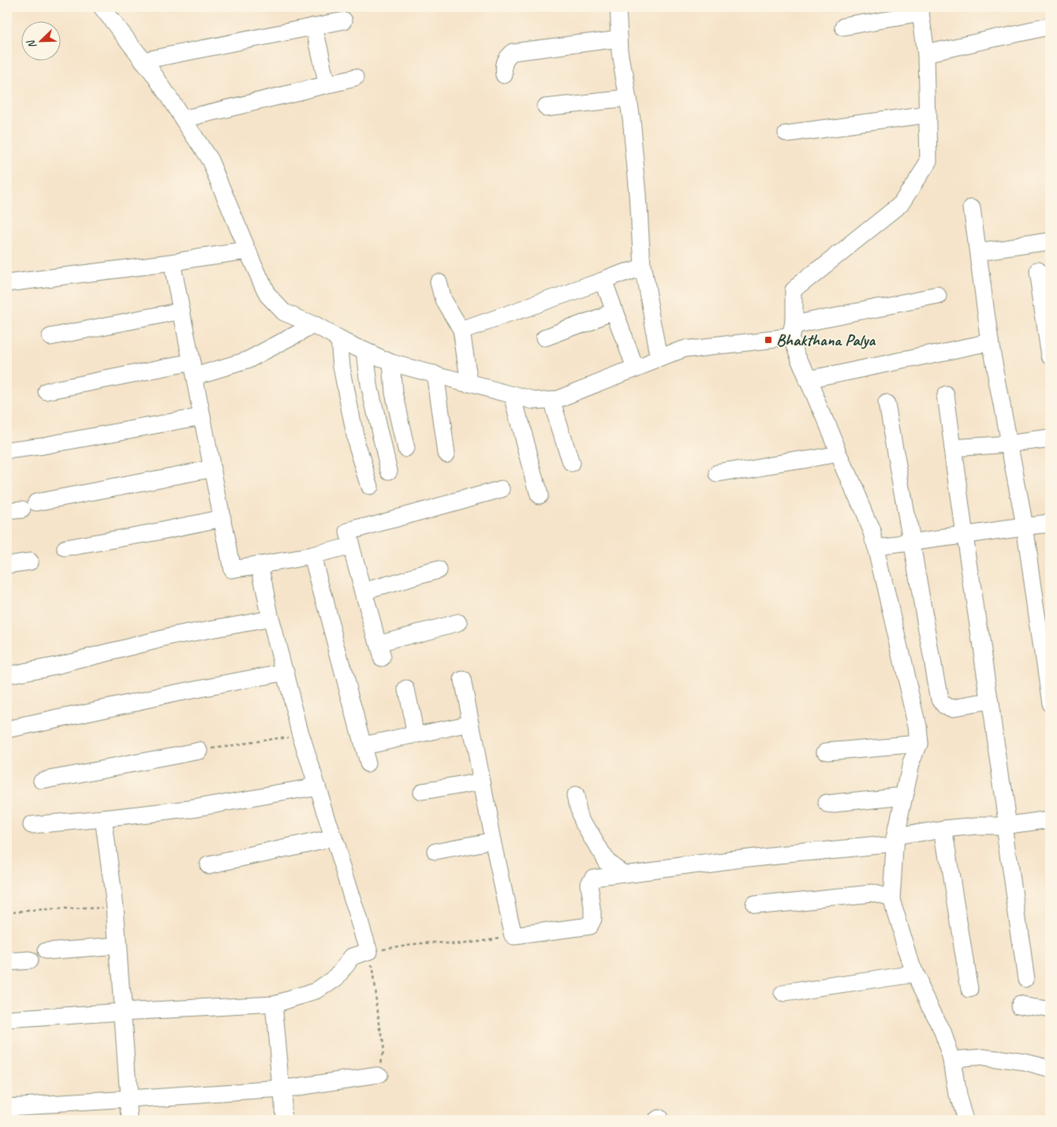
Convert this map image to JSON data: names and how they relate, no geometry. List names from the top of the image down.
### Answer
{
  "places": {
    "transit": ["Bhakthana Palya"]
  },
  "north": "bottom left"
}
